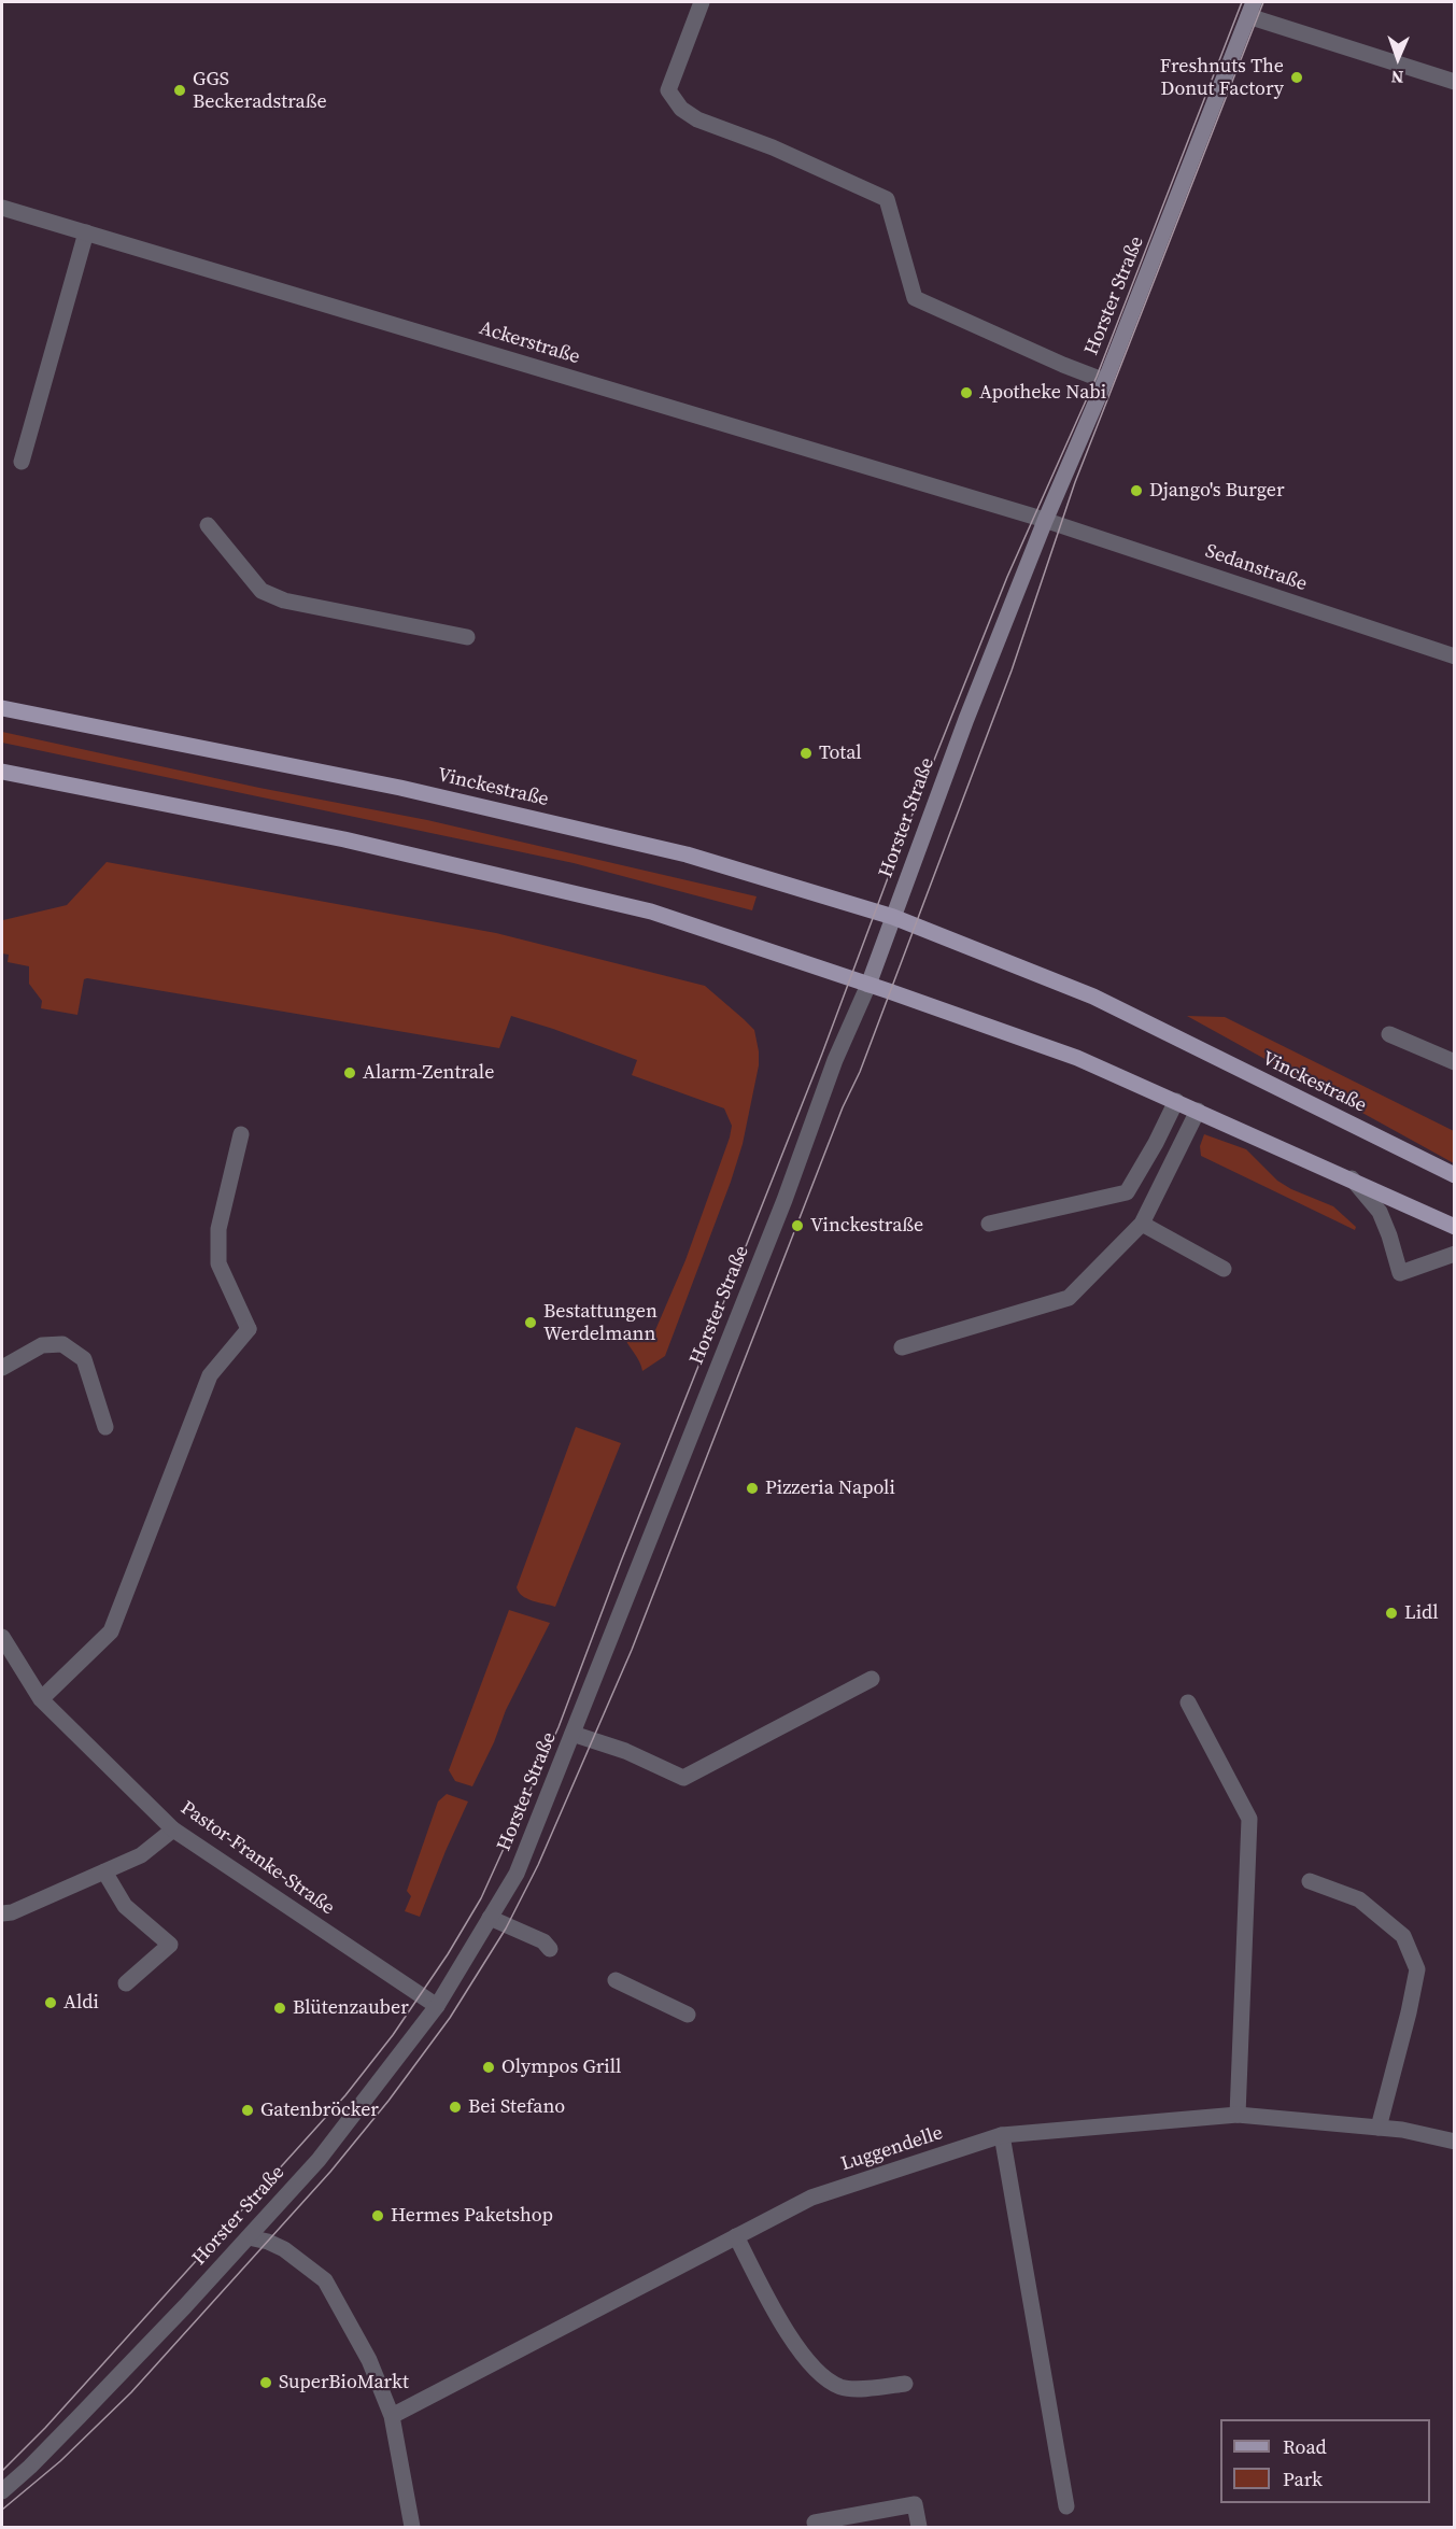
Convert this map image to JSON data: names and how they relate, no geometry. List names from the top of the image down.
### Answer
{
  "streets": {
    "main road": ["Horster Straße", "Vinckestraße"],
    "street": [
      "Ackerstraße",
      "Sedanstraße",
      "Pastor-Franke-Straße",
      "Luggendelle"
    ]
  },
  "crossings": [
    ["Horster Straße", "Ackerstraße"],
    ["Horster Straße", "Sedanstraße"],
    ["Horster Straße", "Vinckestraße"],
    ["Horster Straße", "Pastor-Franke-Straße"],
    ["Ackerstraße", "Sedanstraße"]
  ],
  "places": [
    "Freshnuts The Donut Factory",
    "GGS Beckeradstraße",
    "Apotheke Nabi",
    "Django's Burger",
    "Total",
    "Alarm-Zentrale",
    "Vinckestraße",
    "Bestattungen Werdelmann",
    "Pizzeria Napoli",
    "Lidl",
    "Aldi",
    "Blütenzauber",
    "Olympos Grill",
    "Bei Stefano",
    "Gatenbröcker",
    "Hermes Paketshop",
    "SuperBioMarkt"
  ],
  "legend": ["Road", "Park"],
  "north": "bottom"
}
